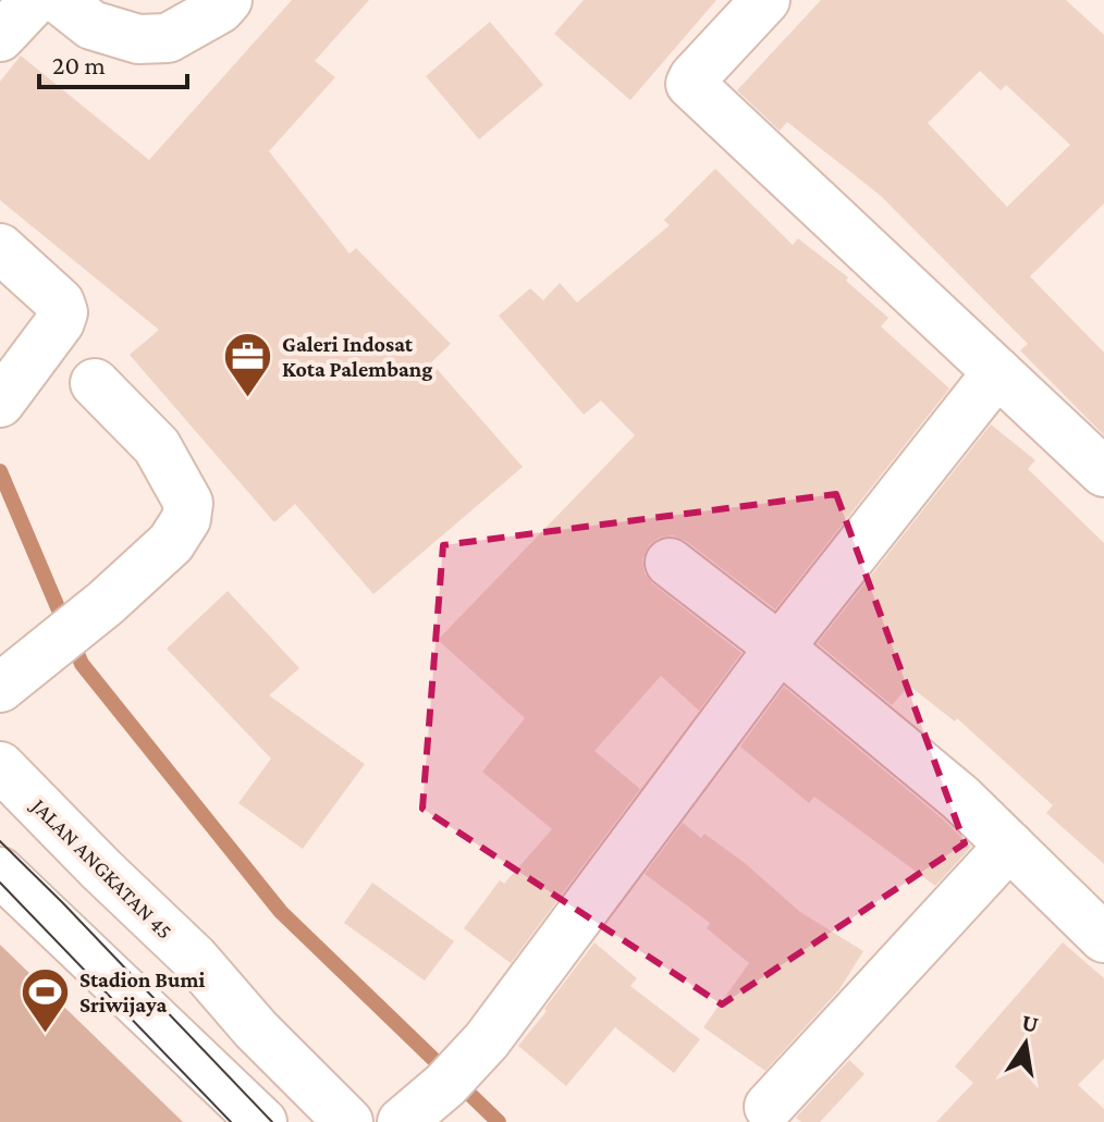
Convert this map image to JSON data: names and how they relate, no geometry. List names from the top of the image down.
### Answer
{
  "streets": {
    "street": ["JALAN ANGKATAN 45"]
  },
  "places": {
    "office": ["Galeri Indosat Kota Palembang"],
    "sports": ["Stadion Bumi Sriwijaya"]
  },
  "scale_bar": "20 m",
  "north": "top"
}
